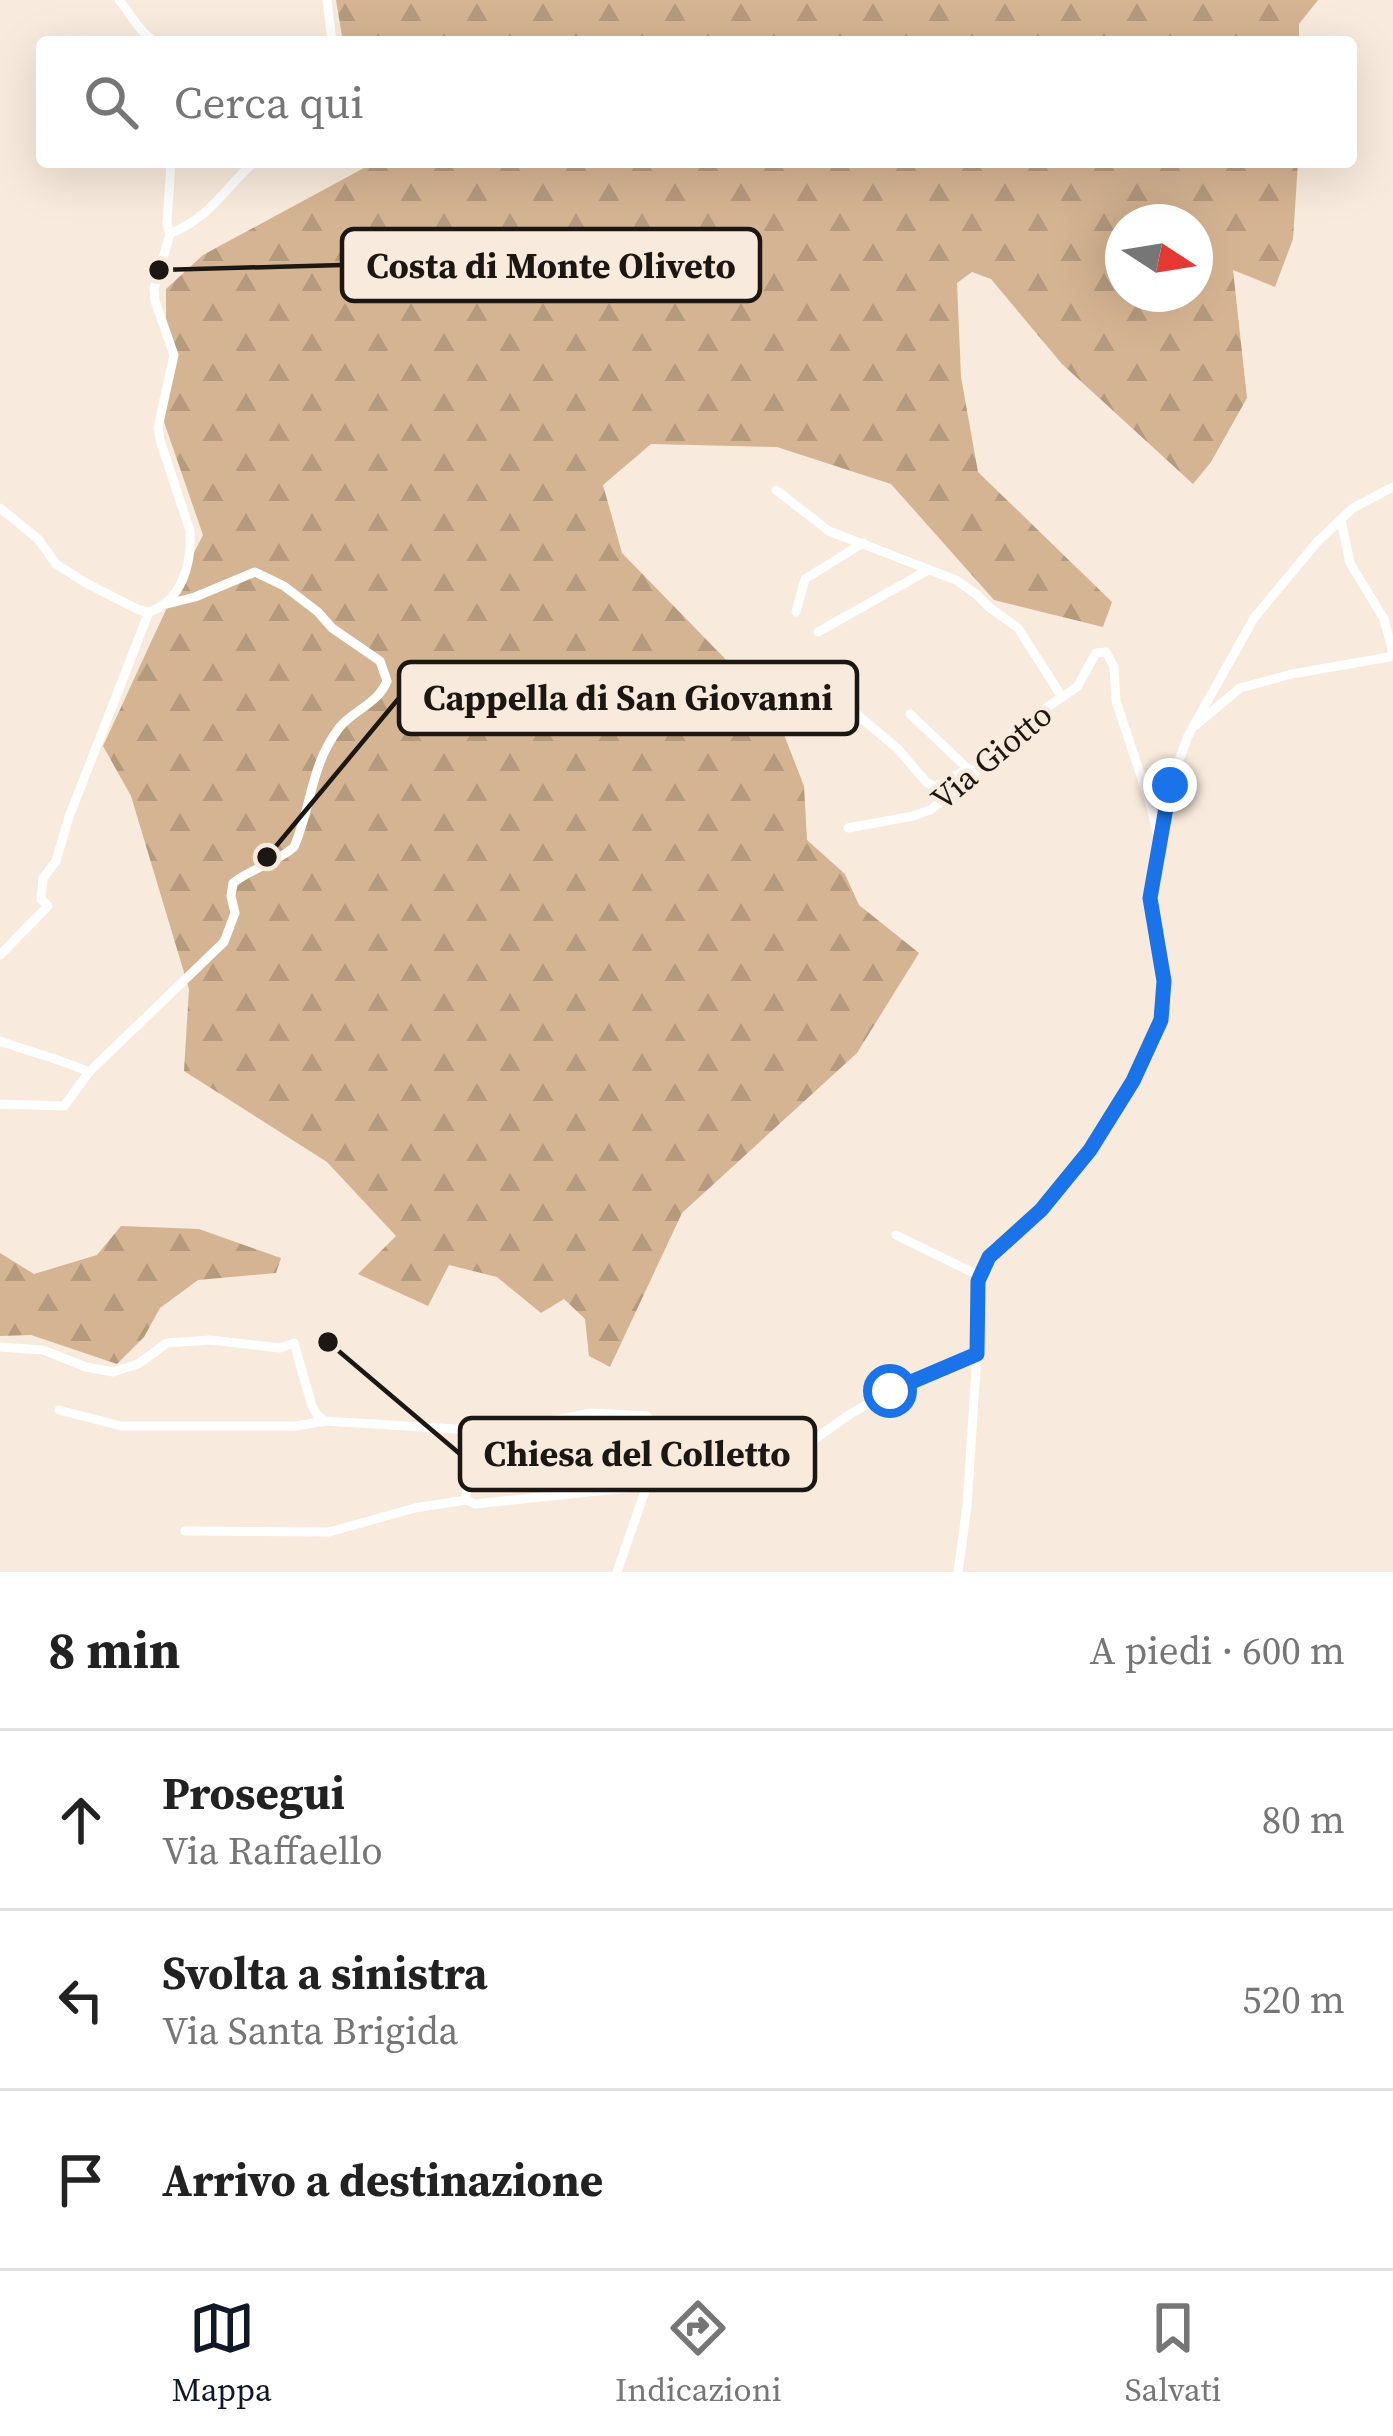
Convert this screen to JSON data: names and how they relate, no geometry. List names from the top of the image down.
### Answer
{
  "streets": {
    "street": ["Via Giotto"]
  },
  "places": ["Costa di Monte Oliveto", "Cappella di San Giovanni", "Chiesa del Colletto"],
  "north": "right",
  "page": {
    "search": "Cerca qui",
    "heading": ["8 min", "A piedi · 600 m"],
    "list": [
      ["Prosegui", "Via Raffaello", "80 m"],
      ["Svolta a sinistra", "Via Santa Brigida", "520 m"],
      "Arrivo a destinazione"
    ],
    "nav": ["Mappa", "Indicazioni", "Salvati"]
  }
}
